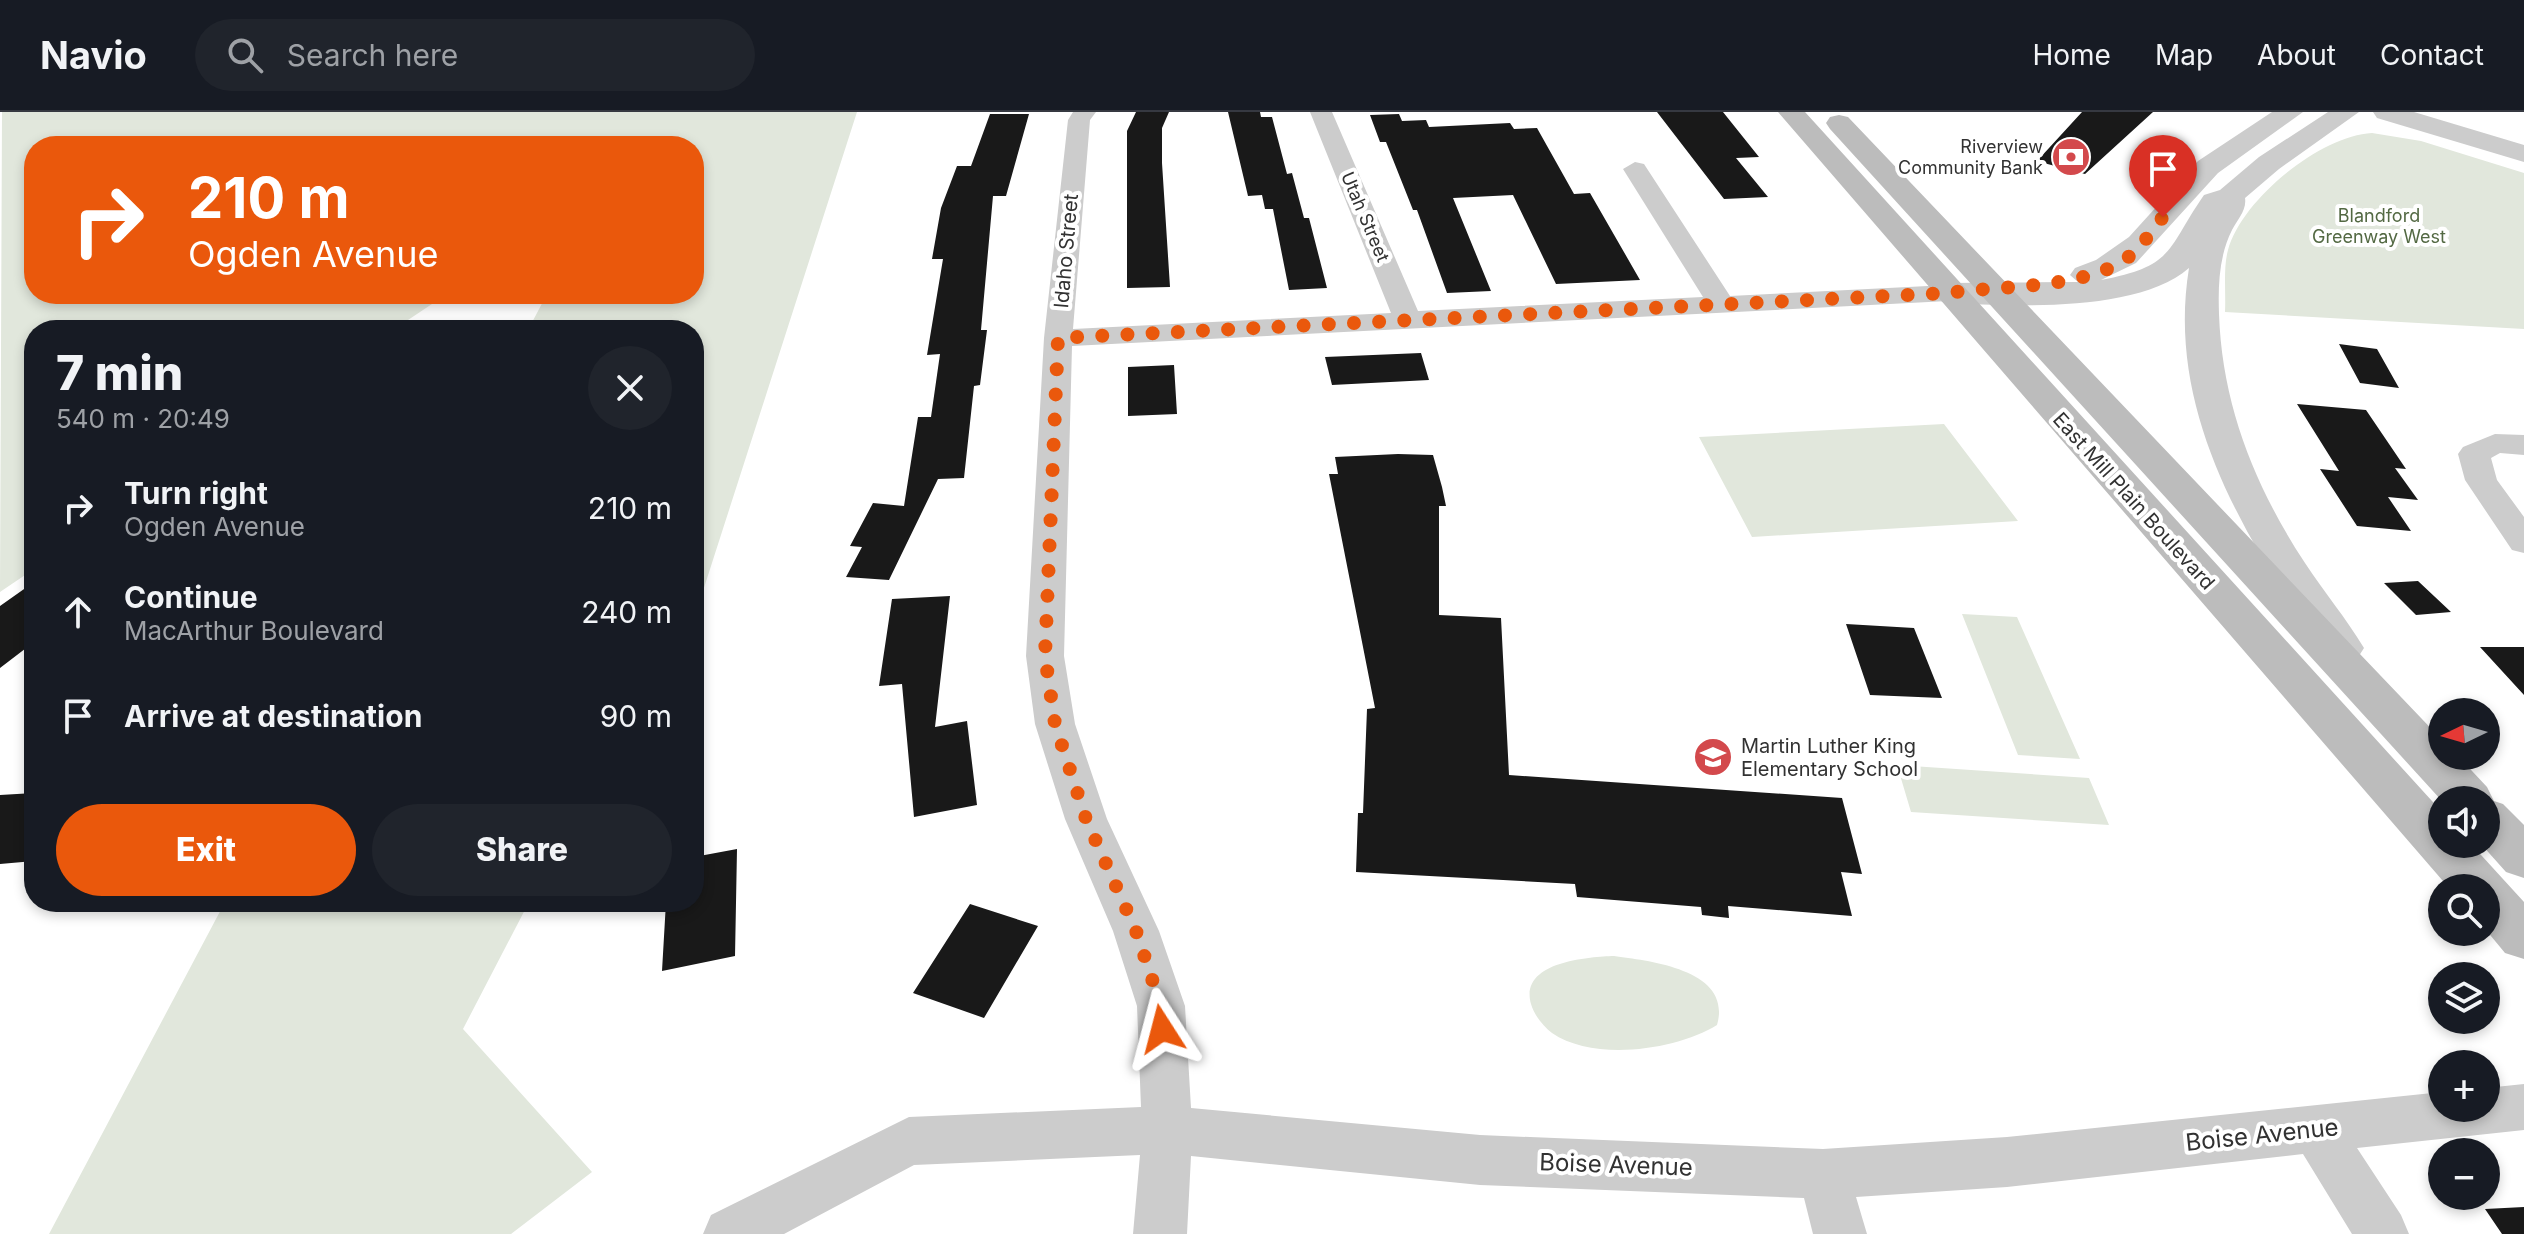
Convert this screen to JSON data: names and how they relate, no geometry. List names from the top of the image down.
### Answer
{
  "streets": {
    "main road": ["East Mill Plain Boulevard"],
    "street": ["Utah Street", "Idaho Street", "Boise Avenue"]
  },
  "crossings": [
    ["Idaho Street", "Boise Avenue"]
  ],
  "parks": ["Blandford Greenway West"],
  "places": {
    "bank": ["Riverview Community Bank"],
    "school or university": ["Martin Luther King Elementary School"]
  },
  "north": "left",
  "page": {
    "header": "Navio",
    "search": "Search here",
    "nav": [
      "Home",
      "Map",
      "About",
      "Contact"
    ],
    "turn": ["210 m", "Ogden Avenue"],
    "heading": ["7 min", "540 m · 20:49"],
    "list": [
      {
        "name": "Turn right",
        "note": "Ogden Avenue",
        "value": "210 m"
      },
      {
        "name": "Continue",
        "note": "MacArthur Boulevard",
        "value": "240 m"
      },
      {
        "name": "Arrive at destination",
        "value": "90 m"
      }
    ],
    "map_buttons": ["+", "−"],
    "buttons": ["Exit", "Share"]
  }
}
